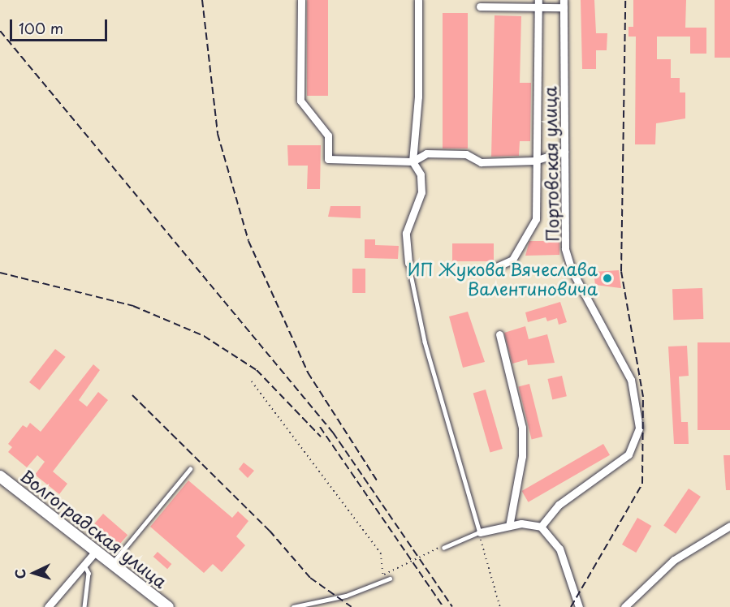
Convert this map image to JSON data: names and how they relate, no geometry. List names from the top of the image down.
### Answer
{
  "streets": {
    "main road": ["Волгоградская улица"],
    "street": ["Портовская улица"]
  },
  "places": ["ИП Жукова Вячеслава Валентиновича"],
  "scale_bar": "100 m",
  "north": "left"
}
